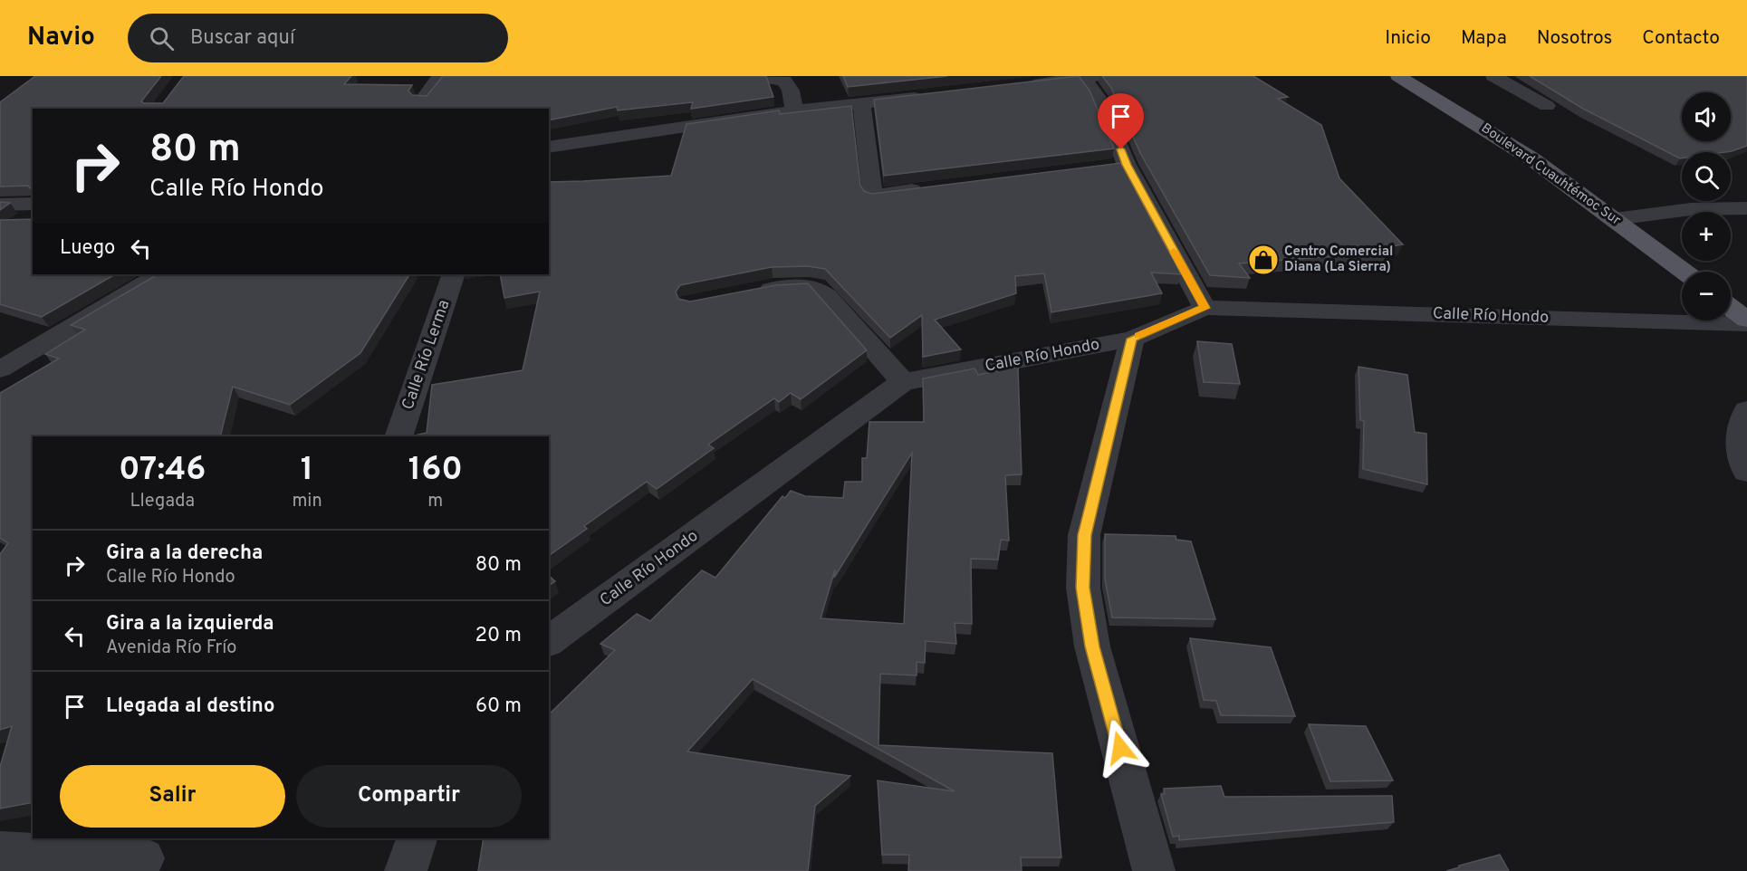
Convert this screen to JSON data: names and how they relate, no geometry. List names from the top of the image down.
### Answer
{
  "streets": {
    "main road": ["Boulevard Cuauhtémoc Sur"],
    "street": ["Calle Río Hondo", "Calle Río Lerma"]
  },
  "places": {
    "shop": ["Centro Comercial Diana (La Sierra)"]
  },
  "page": {
    "header": "Navio",
    "search": "Buscar aquí",
    "nav": [
      "Inicio",
      "Mapa",
      "Nosotros",
      "Contacto"
    ],
    "map_buttons": ["+", "−"],
    "turn": ["80 m", "Calle Río Hondo"],
    "then": "Luego",
    "eta": [
      "07:46",
      "Llegada",
      "1",
      "min",
      "160",
      "m"
    ],
    "list": [
      {
        "name": "Gira a la derecha",
        "note": "Calle Río Hondo",
        "value": "80 m"
      },
      {
        "name": "Gira a la izquierda",
        "note": "Avenida Río Frío",
        "value": "20 m"
      },
      {
        "name": "Llegada al destino",
        "value": "60 m"
      }
    ],
    "buttons": ["Salir", "Compartir"]
  }
}
